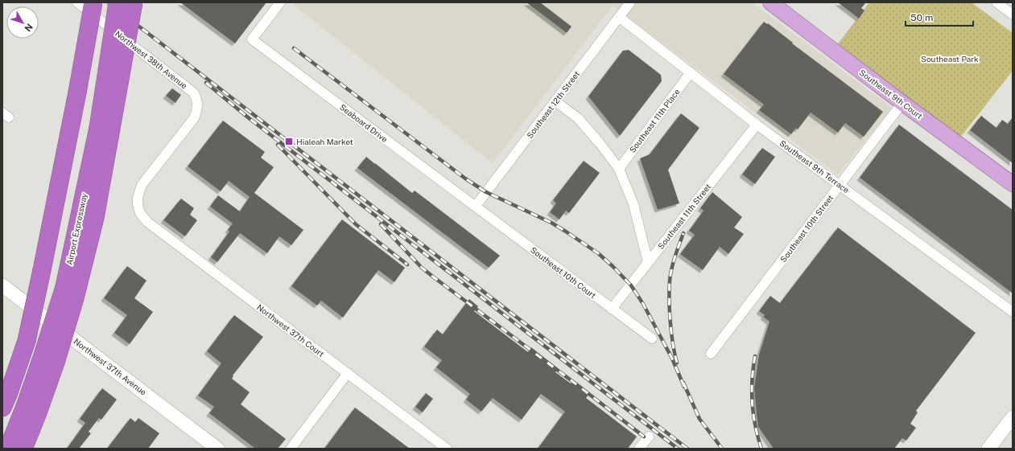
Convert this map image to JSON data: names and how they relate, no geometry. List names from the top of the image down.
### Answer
{
  "streets": {
    "highway": ["Airport Expressway"],
    "main road": ["Southeast 9th Court"],
    "street": [
      "Northwest 38th Avenue",
      "Southeast 12th Street",
      "Southeast 11th Place",
      "Seaboard Drive",
      "Southeast 9th Terrace",
      "Southeast 11th Street",
      "Southeast 10th Street",
      "Southeast 10th Court",
      "Northwest 37th Court",
      "Northwest 37th Avenue"
    ]
  },
  "crossings": [
    ["Northwest 38th Avenue", "Northwest 37th Court"],
    ["Southeast 9th Court", "Southeast 10th Street"],
    ["Southeast 12th Street", "Seaboard Drive"],
    ["Southeast 12th Street", "Southeast 9th Terrace"],
    ["Southeast 12th Street", "Southeast 10th Court"],
    ["Southeast 11th Place", "Southeast 9th Terrace"],
    ["Seaboard Drive", "Southeast 10th Court"],
    ["Southeast 9th Terrace", "Southeast 11th Street"],
    ["Southeast 9th Terrace", "Southeast 10th Street"],
    ["Southeast 11th Street", "Southeast 10th Court"]
  ],
  "parks": ["Southeast Park"],
  "places": {
    "transit": ["Hialeah Market"]
  },
  "scale_bar": "50 m",
  "north": "bottom right"
}
